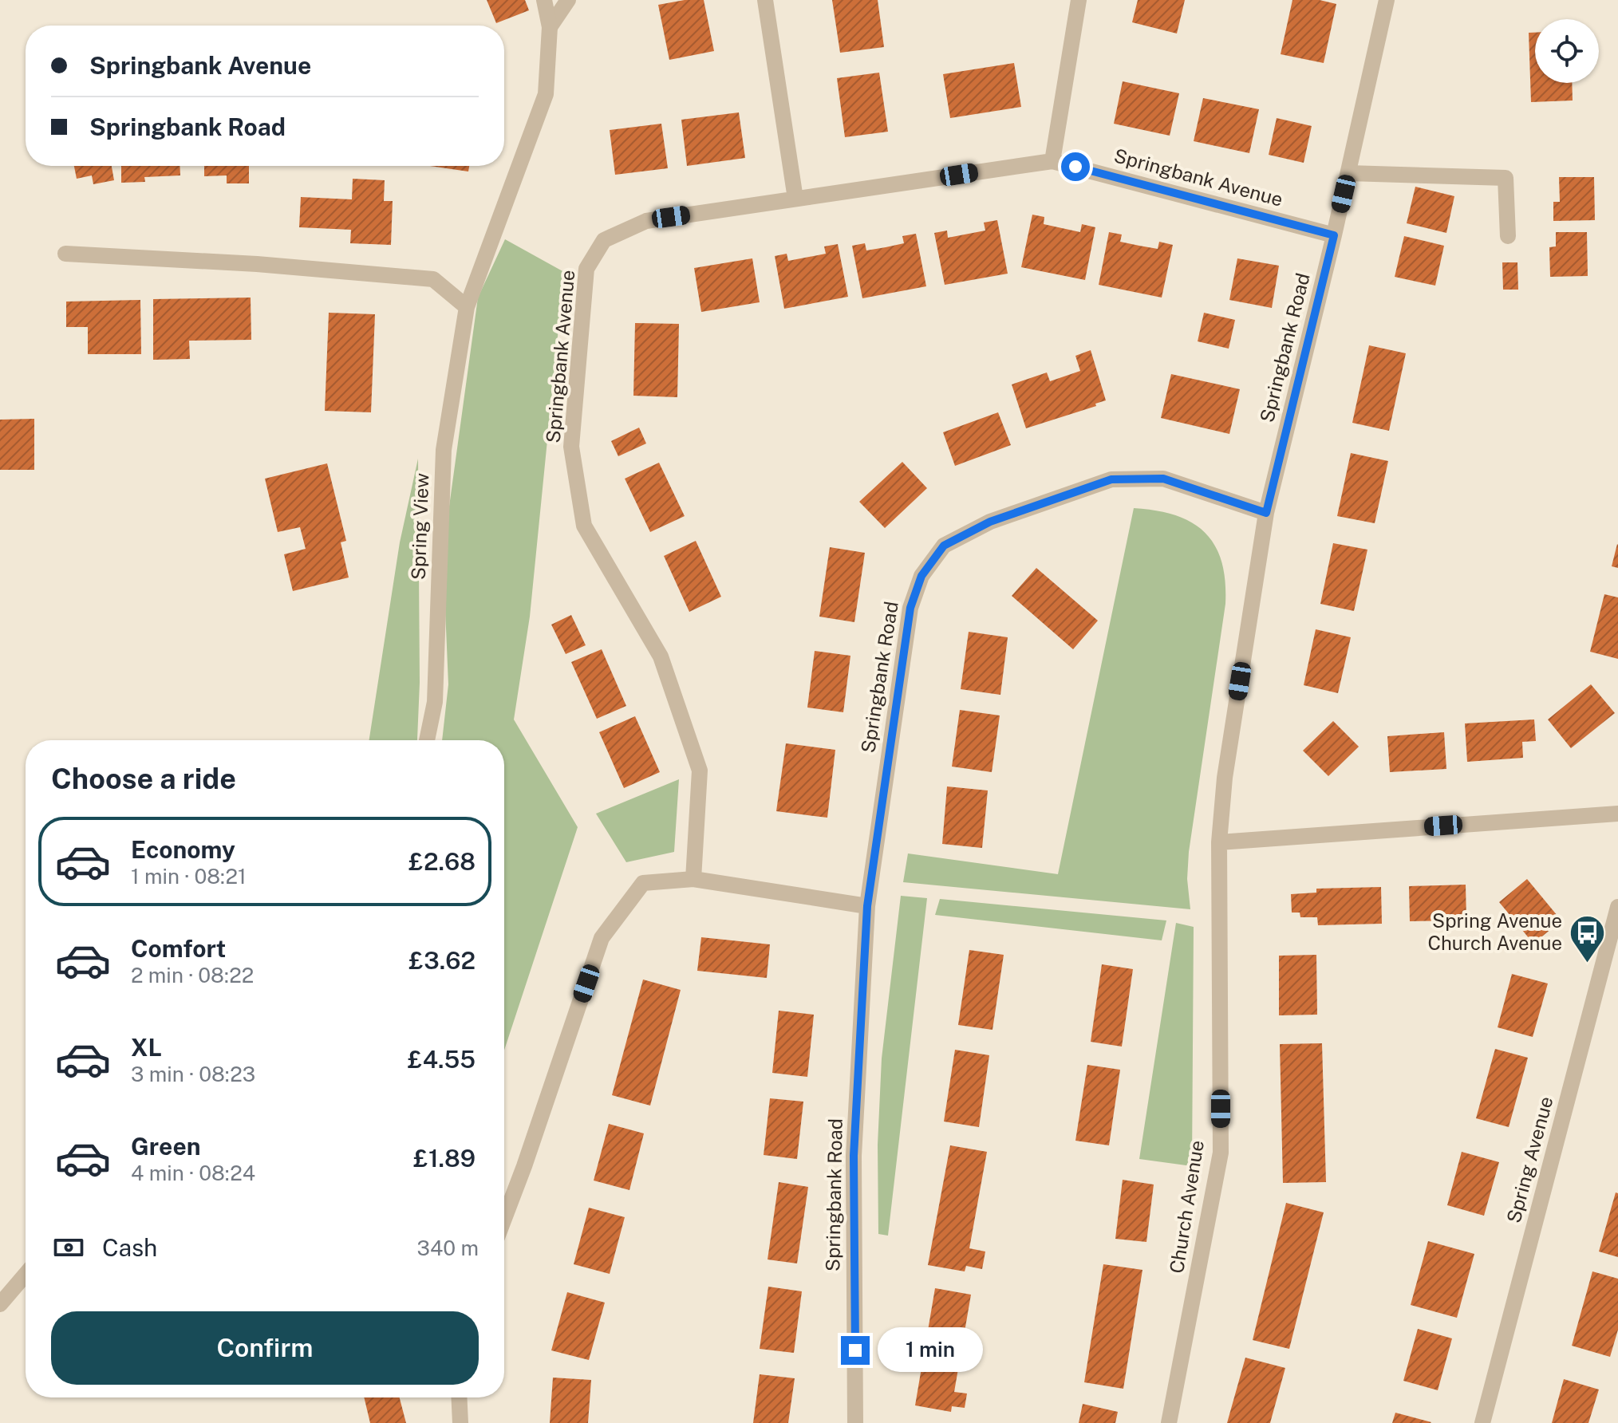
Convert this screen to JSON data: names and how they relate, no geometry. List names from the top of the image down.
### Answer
{
  "streets": {
    "street": [
      "Springbank Avenue",
      "Springbank Road",
      "Spring View",
      "Spring Avenue",
      "Church Avenue"
    ]
  },
  "crossings": [
    ["Springbank Avenue", "Springbank Road"],
    ["Springbank Road", "Church Avenue"]
  ],
  "places": {
    "bus stop": ["Spring Avenue Church Avenue"]
  },
  "page": {
    "banner": ["Springbank Avenue", "Springbank Road"],
    "heading": "Choose a ride",
    "list": [
      {
        "name": "Economy",
        "note": "1 min · 08:21",
        "value": "£2.68"
      },
      {
        "name": "Comfort",
        "note": "2 min · 08:22",
        "value": "£3.62"
      },
      {
        "name": "XL",
        "note": "3 min · 08:23",
        "value": "£4.55"
      },
      {
        "name": "Green",
        "note": "4 min · 08:24",
        "value": "£1.89"
      }
    ],
    "pay": ["Cash", "340 m"],
    "buttons": "Confirm",
    "bubble": "1 min"
  }
}
